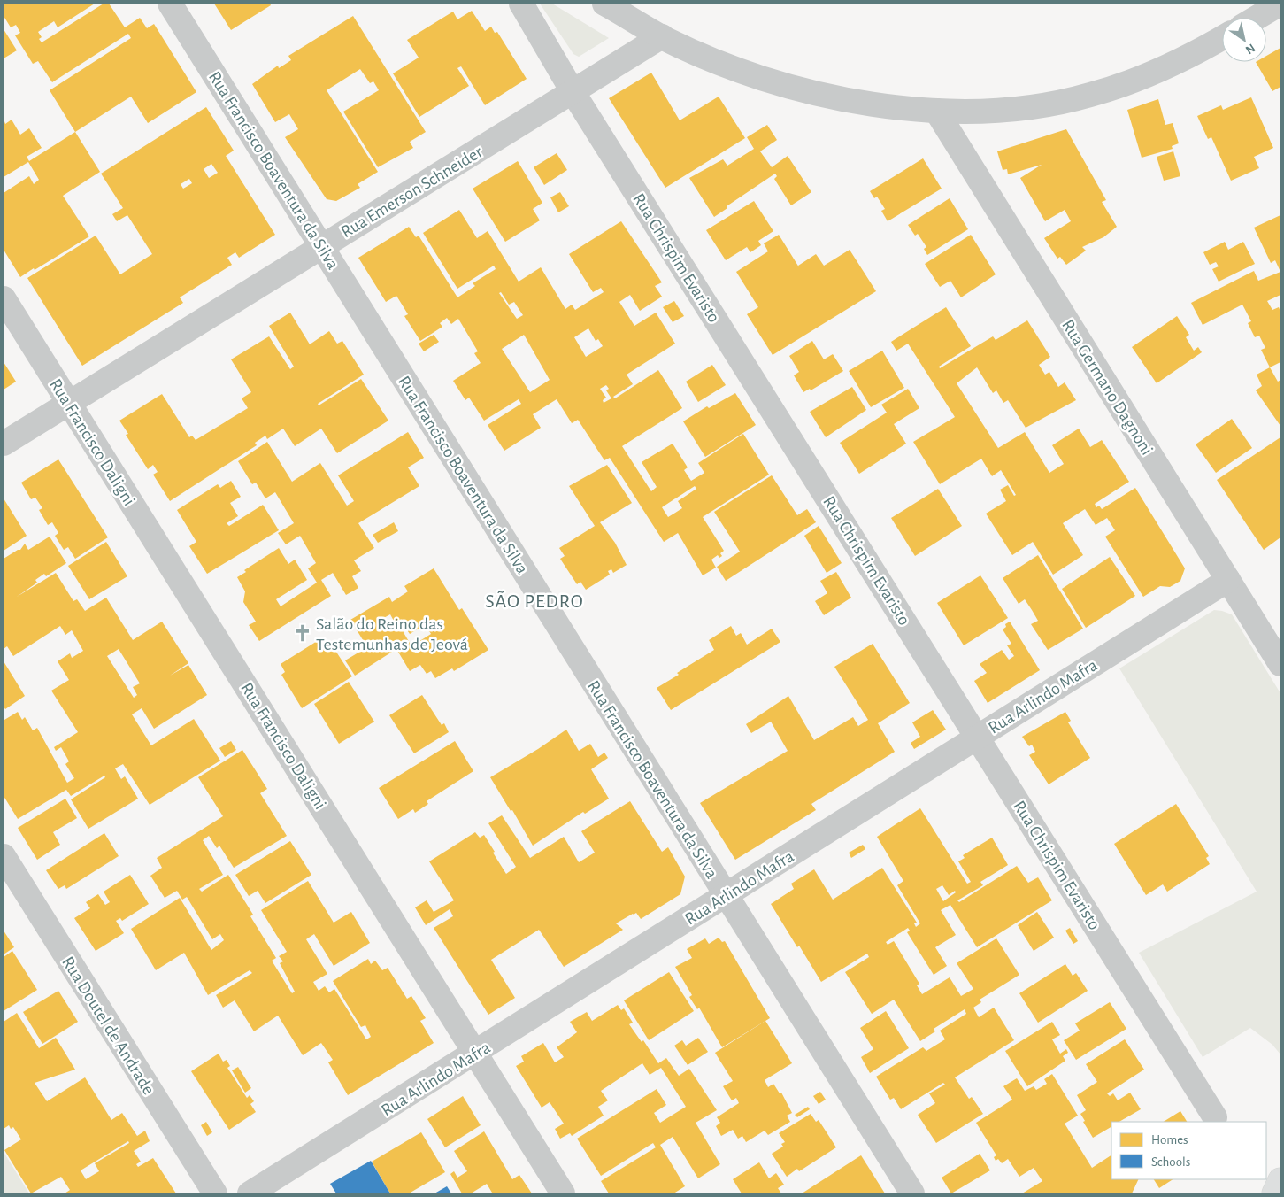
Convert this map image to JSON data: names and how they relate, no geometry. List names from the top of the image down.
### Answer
{
  "streets": {
    "street": [
      "Rua Francisco Boaventura da Silva",
      "Rua Emerson Schneider",
      "Rua Chrispim Evaristo",
      "Rua Germano Dagnoni",
      "Rua Francisco Daligni",
      "Rua Arlindo Mafra",
      "Rua Doutel de Andrade"
    ]
  },
  "crossings": [
    ["Rua Francisco Boaventura da Silva", "Rua Emerson Schneider"],
    ["Rua Francisco Boaventura da Silva", "Rua Arlindo Mafra"],
    ["Rua Emerson Schneider", "Rua Chrispim Evaristo"],
    ["Rua Emerson Schneider", "Rua Francisco Daligni"],
    ["Rua Chrispim Evaristo", "Rua Arlindo Mafra"],
    ["Rua Germano Dagnoni", "Rua Arlindo Mafra"],
    ["Rua Francisco Daligni", "Rua Arlindo Mafra"]
  ],
  "districts": ["SÃO PEDRO"],
  "places": {
    "church": ["Salão do Reino das Testemunhas de Jeová"]
  },
  "legend": ["Homes", "Schools"],
  "north": "bottom right"
}
